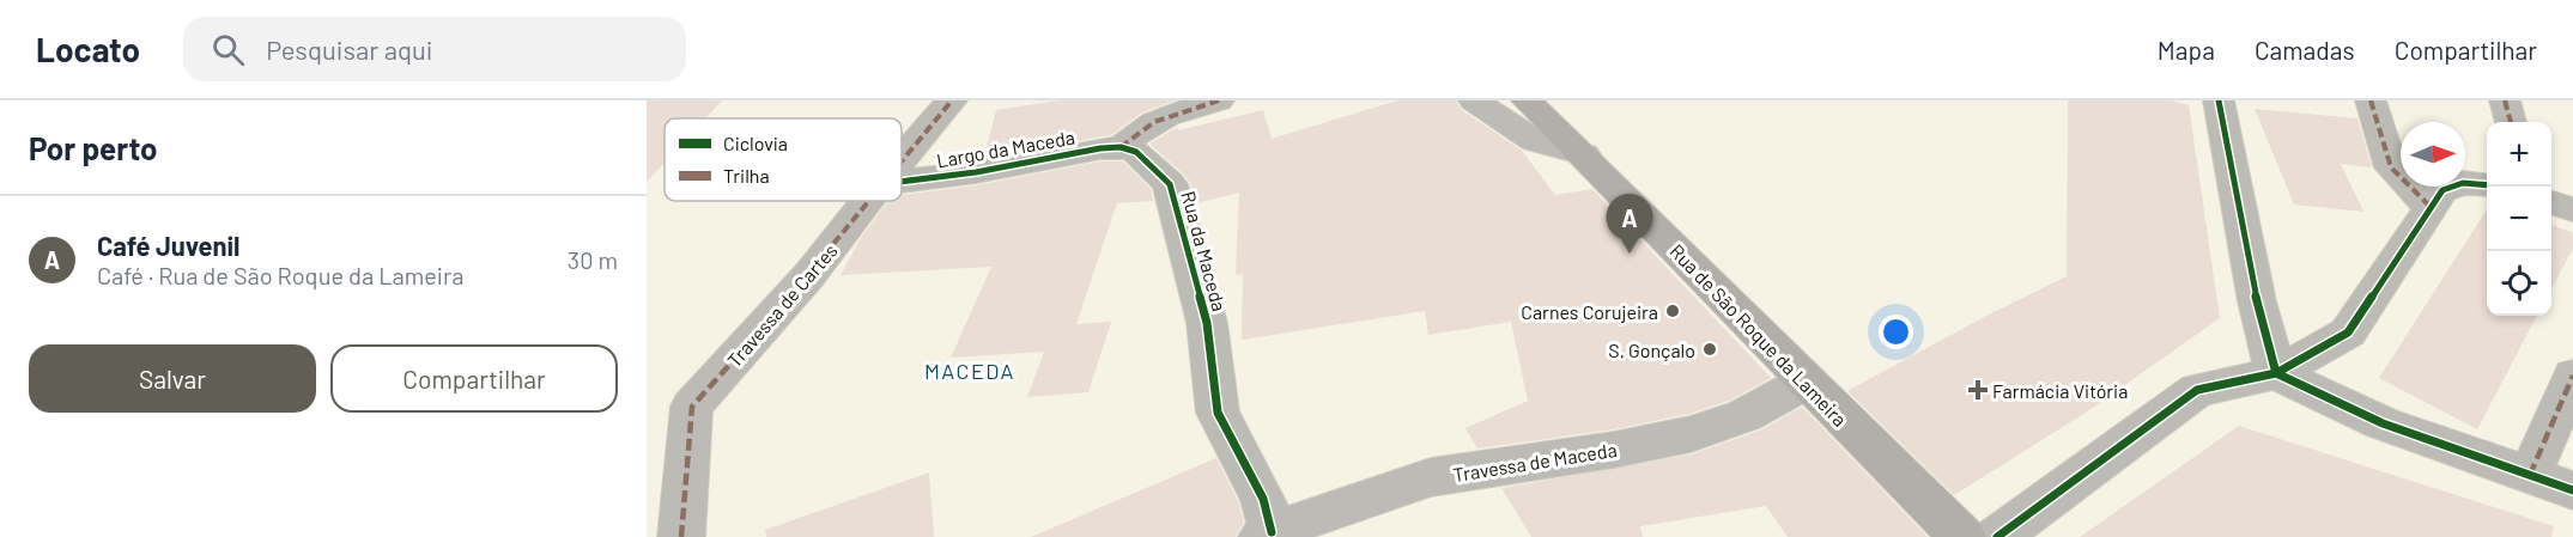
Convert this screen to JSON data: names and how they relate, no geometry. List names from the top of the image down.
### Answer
{
  "streets": {
    "main road": ["Rua de São Roque da Lameira"],
    "street": [
      "Largo da Maceda",
      "Rua da Maceda",
      "Travessa de Cartes",
      "Travessa de Maceda"
    ]
  },
  "crossings": [
    ["Largo da Maceda", "Rua da Maceda"],
    ["Rua da Maceda", "Travessa de Maceda"],
    ["Rua de São Roque da Lameira", "Travessa de Maceda"]
  ],
  "districts": ["MACEDA"],
  "places": {
    "other": ["Carnes Corujeira", "S. Gonçalo"],
    "health": ["Farmácia Vitória"]
  },
  "legend": ["Ciclovia", "Trilha"],
  "north": "right",
  "page": {
    "header": "Locato",
    "search": "Pesquisar aqui",
    "nav": ["Mapa", "Camadas", "Compartilhar"],
    "heading": "Por perto",
    "map_buttons": ["+", "−"],
    "list": [
      {
        "mark": "A",
        "name": "Café Juvenil",
        "note": "Café · Rua de São Roque da Lameira",
        "value": "30 m"
      }
    ],
    "pins": "A",
    "buttons": ["Salvar", "Compartilhar"]
  }
}
